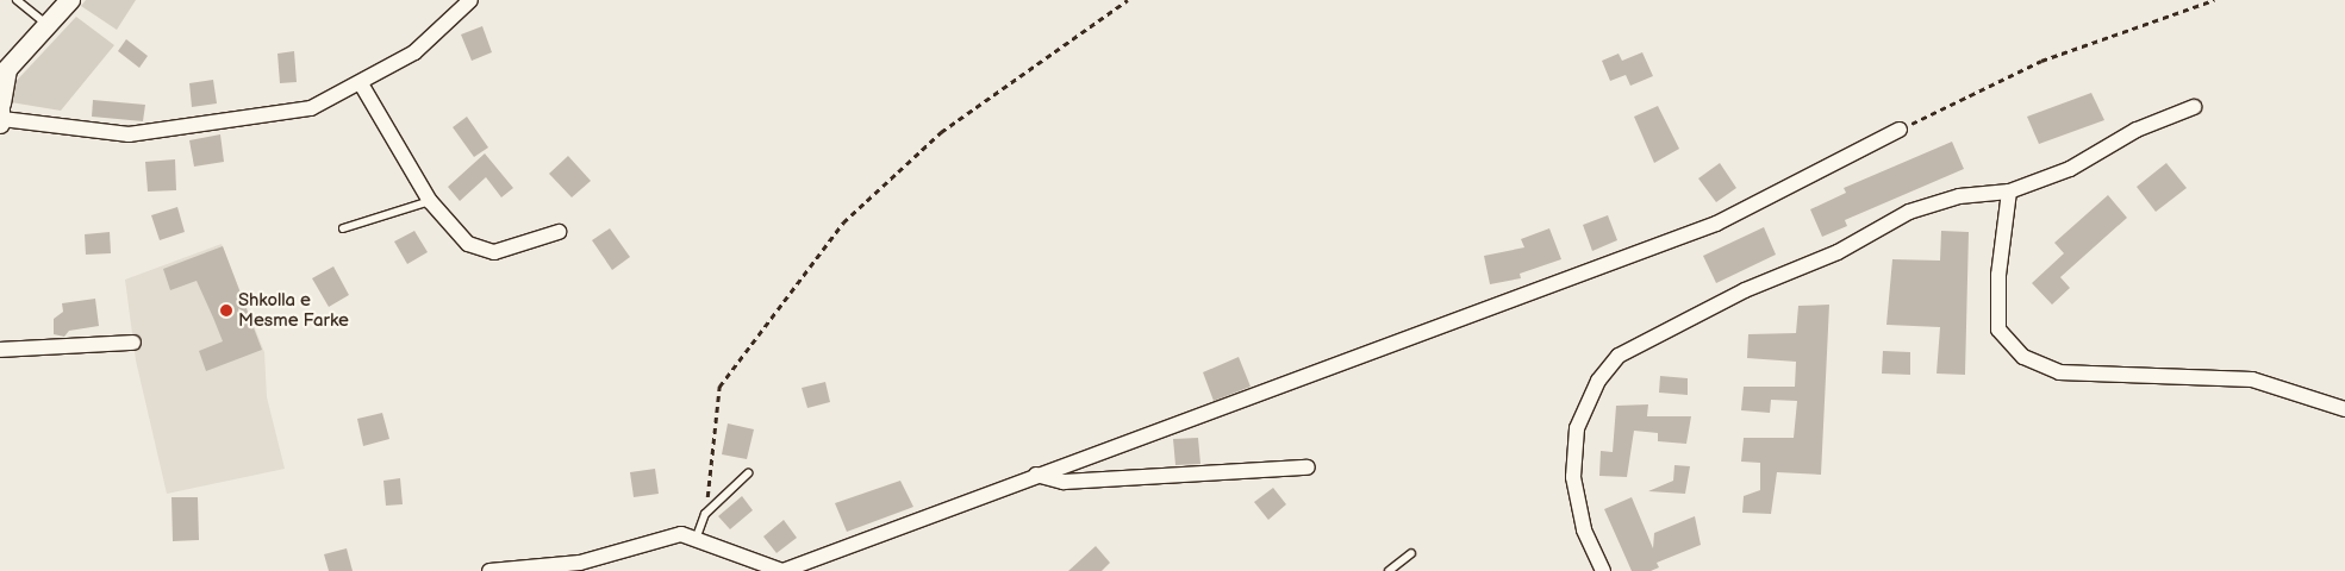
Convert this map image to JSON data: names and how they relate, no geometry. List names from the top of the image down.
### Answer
{
  "places": ["Shkolla e Mesme Farke"]
}
